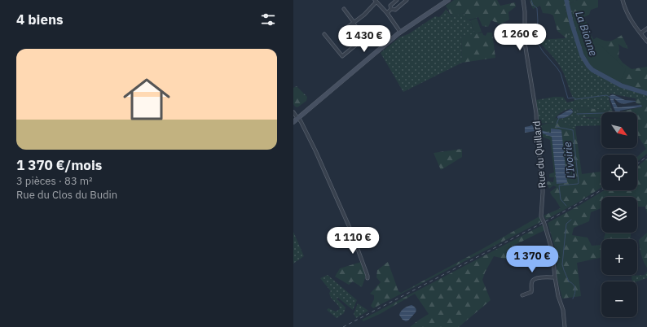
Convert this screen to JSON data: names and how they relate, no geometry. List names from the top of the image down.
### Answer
{
  "streets": {
    "street": ["Rue du Quillard"]
  },
  "water": ["La Bionne", "L'Ivoirie"],
  "north": "bottom right",
  "page": {
    "heading": "4 biens",
    "price": [
      "1 260 €",
      "1 430 €",
      "1 110 €",
      "1 370 €"
    ],
    "list": [
      {
        "name": "1 370 €/mois",
        "note": "3 pièces · 83 m² · Rue du Clos du Budin"
      }
    ],
    "map_buttons": ["+", "−"]
  }
}
